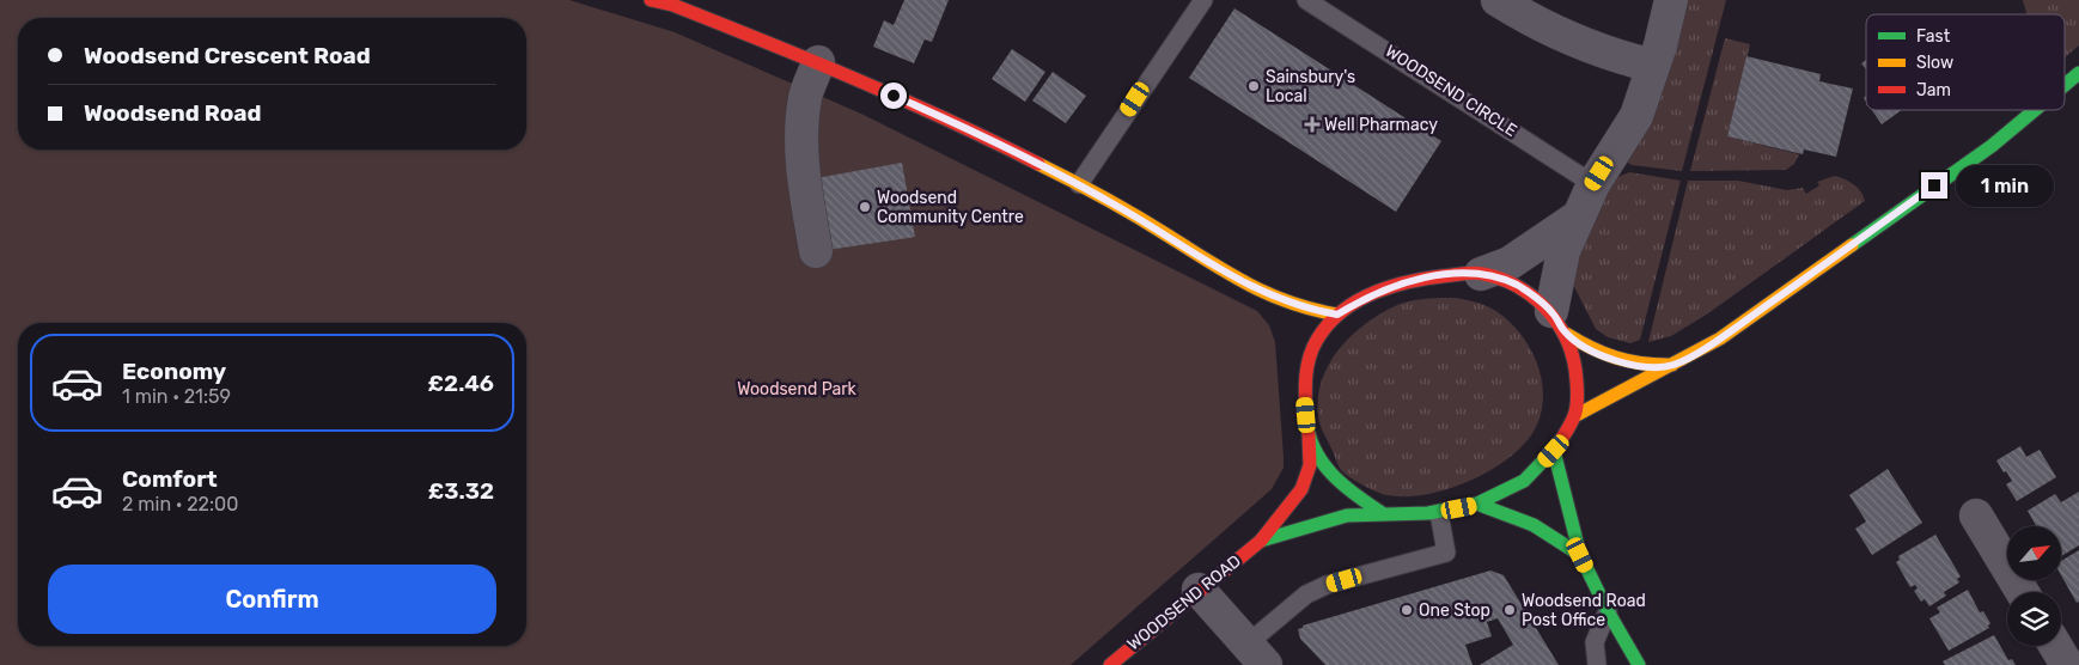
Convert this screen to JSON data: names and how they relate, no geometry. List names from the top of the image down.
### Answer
{
  "streets": {
    "street": ["WOODSEND ROAD"],
    "lane": ["WOODSEND CIRCLE"]
  },
  "parks": ["Woodsend Park"],
  "places": {
    "other": [
      "Sainsbury's Local",
      "Woodsend Community Centre",
      "One Stop",
      "Woodsend Road Post Office"
    ],
    "health": ["Well Pharmacy"]
  },
  "legend": ["Fast", "Slow", "Jam"],
  "north": "top right",
  "page": {
    "banner": ["Woodsend Crescent Road", "Woodsend Road"],
    "bubble": "1 min",
    "list": [
      {
        "name": "Economy",
        "note": "1 min · 21:59",
        "value": "£2.46"
      },
      {
        "name": "Comfort",
        "note": "2 min · 22:00",
        "value": "£3.32"
      }
    ],
    "buttons": "Confirm"
  }
}
